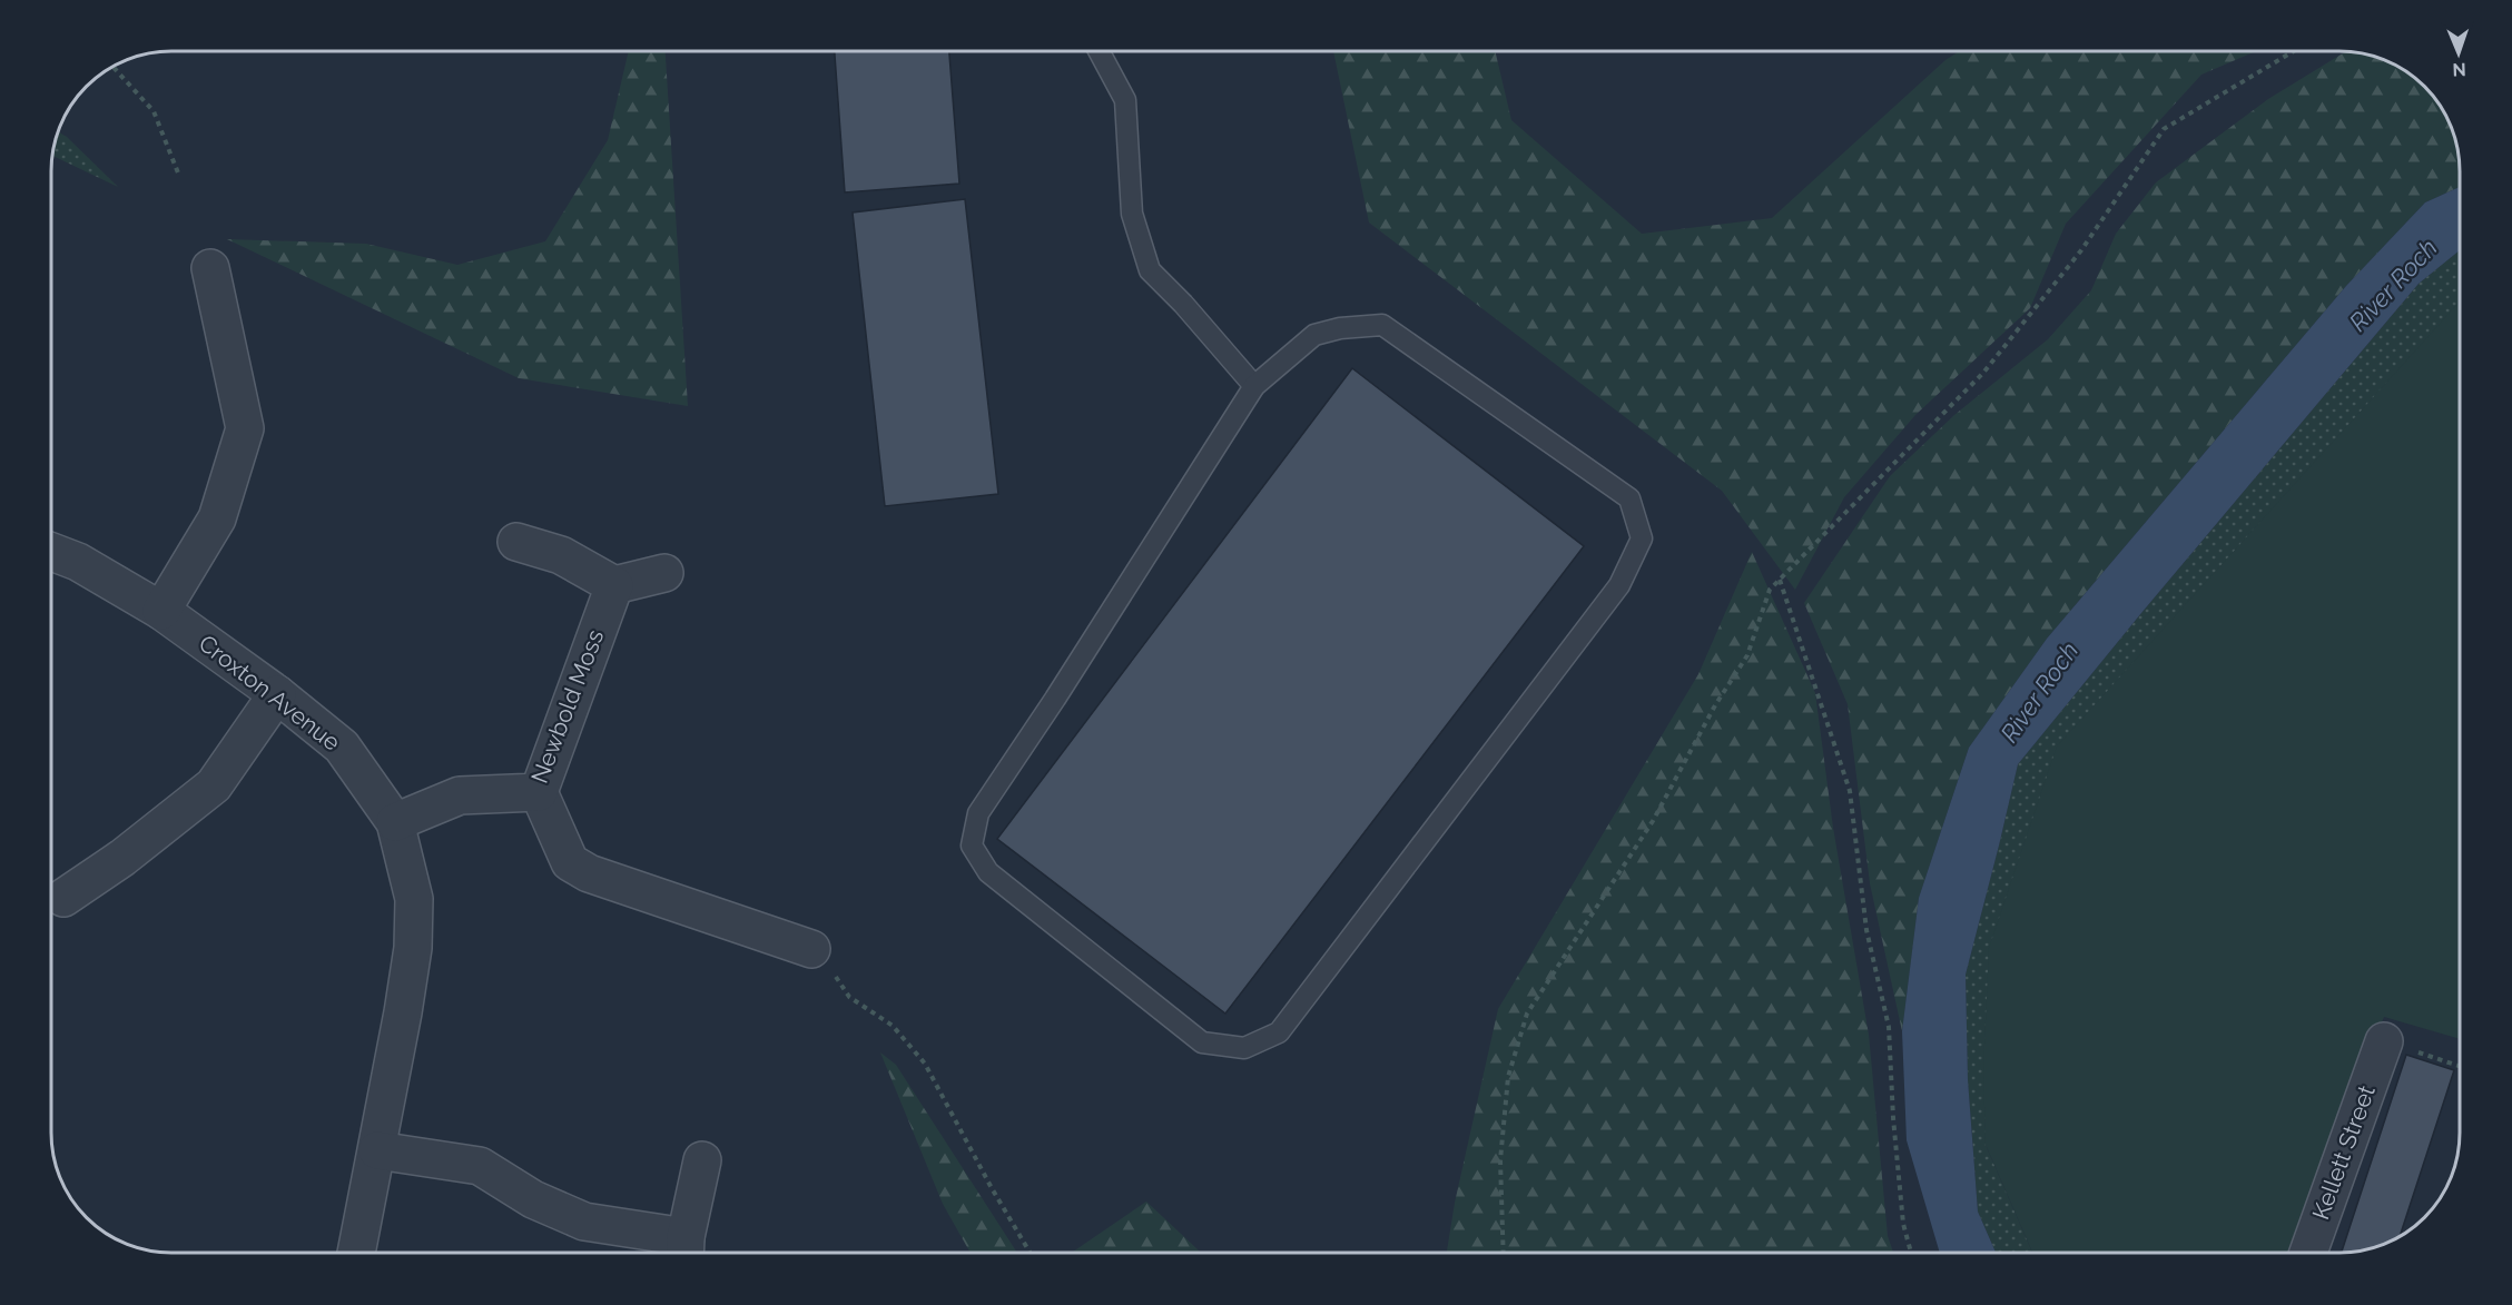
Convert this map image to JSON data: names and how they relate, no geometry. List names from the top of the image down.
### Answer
{
  "streets": {
    "street": ["Croxton Avenue", "Newbold Moss", "Kellett Street"]
  },
  "crossings": [
    ["Croxton Avenue", "Newbold Moss"]
  ],
  "water": ["River Roch"],
  "north": "bottom"
}
